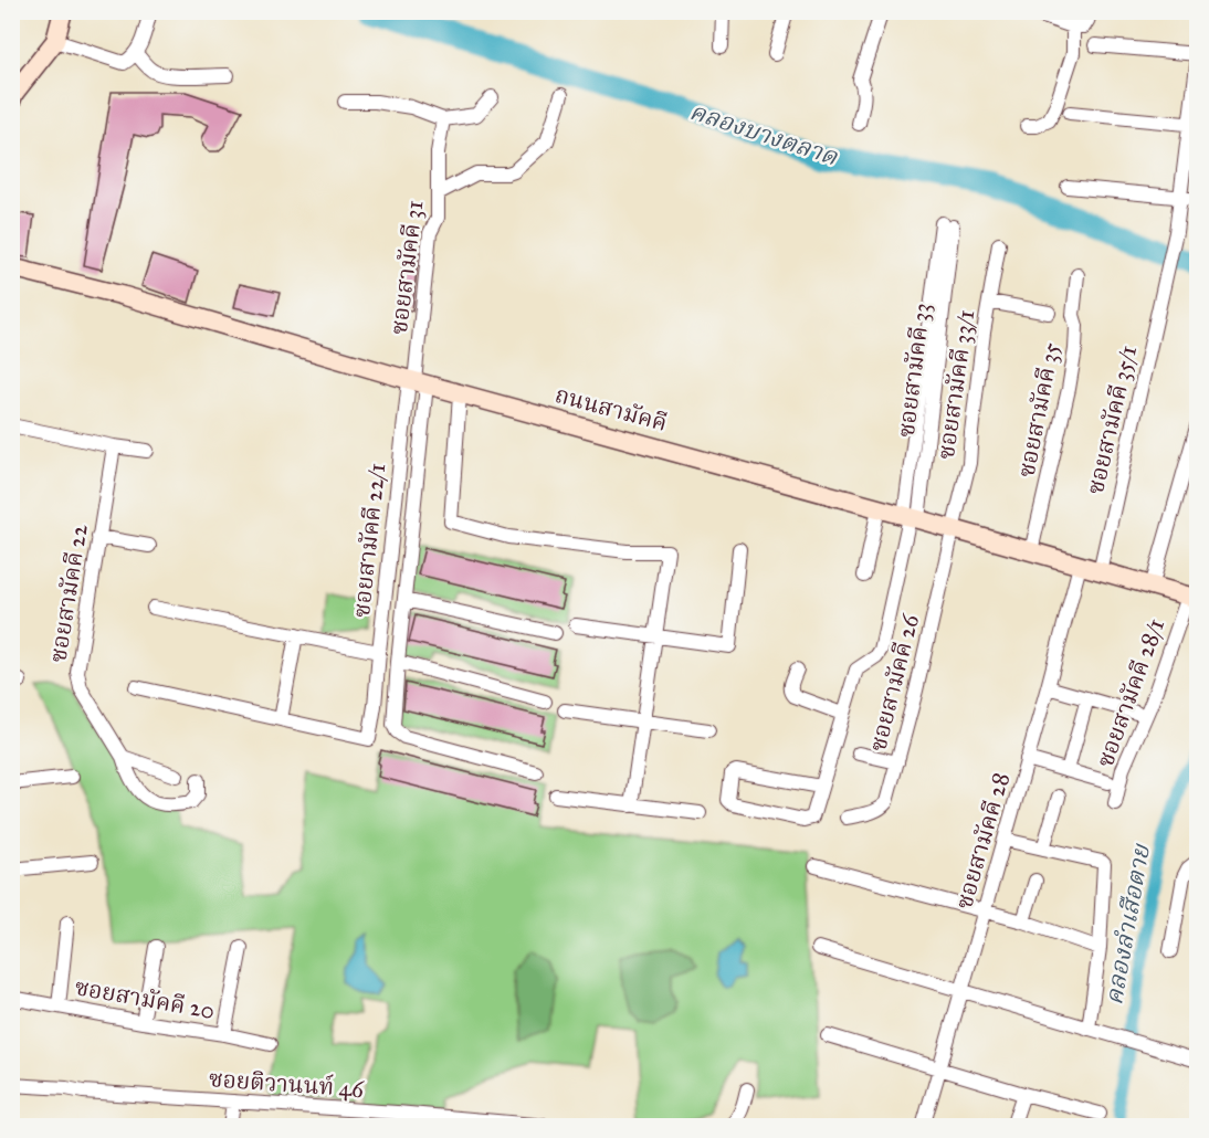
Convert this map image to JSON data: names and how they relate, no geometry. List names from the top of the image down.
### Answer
{
  "streets": {
    "main road": ["ถนนสามัคคี"],
    "street": [
      "ซอยสามัคคี 31",
      "ซอยสามัคคี 33/1",
      "ซอยสามัคคี 35",
      "ซอยสามัคคี 35/1",
      "ซอยสามัคคี 22/1",
      "ซอยสามัคคี 22",
      "ซอยสามัคคี 26",
      "ซอยสามัคคี 28/1",
      "ซอยสามัคคี 28",
      "ซอยสามัคคี 20",
      "ซอยติวานนท์ 46"
    ]
  },
  "crossings": [
    ["ซอยสามัคคี 31", "ถนนสามัคคี"],
    ["ซอยสามัคคี 31", "ซอยสามัคคี 22/1"],
    ["ซอยสามัคคี 33/1", "ถนนสามัคคี"],
    ["ซอยสามัคคี 33/1", "ซอยสามัคคี 26"],
    ["ถนนสามัคคี", "ซอยสามัคคี 35"],
    ["ถนนสามัคคี", "ซอยสามัคคี 35/1"],
    ["ถนนสามัคคี", "ซอยสามัคคี 22/1"],
    ["ถนนสามัคคี", "ซอยสามัคคี 26"],
    ["ถนนสามัคคี", "ซอยสามัคคี 28/1"],
    ["ถนนสามัคคี", "ซอยสามัคคี 28"]
  ],
  "water": ["คลองบางตลาด", "คลองลำเสือตาย"]
}
